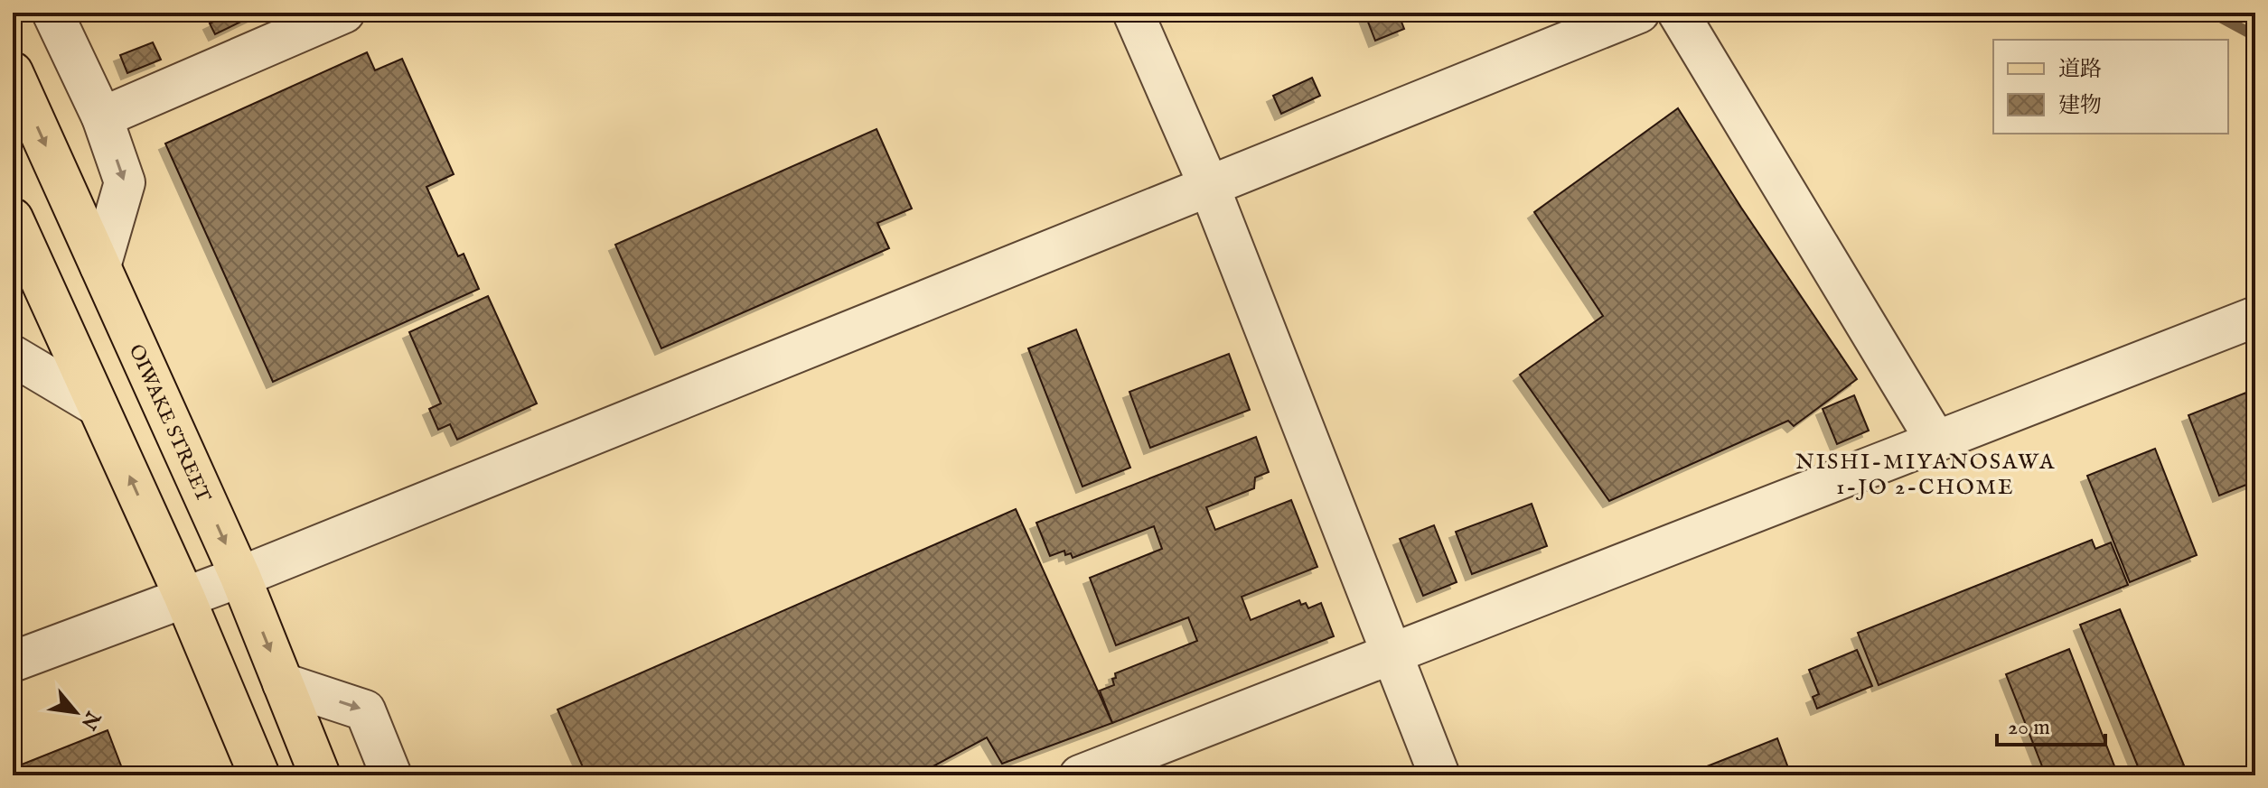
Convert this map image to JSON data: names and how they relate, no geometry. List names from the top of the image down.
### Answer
{
  "streets": {
    "main road": ["OIWAKE STREET"]
  },
  "districts": ["NISHI-MIYANOSAWA 1-JO 2-CHOME"],
  "legend": ["道路", "建物"],
  "scale_bar": "20 m",
  "north": "bottom right"
}
